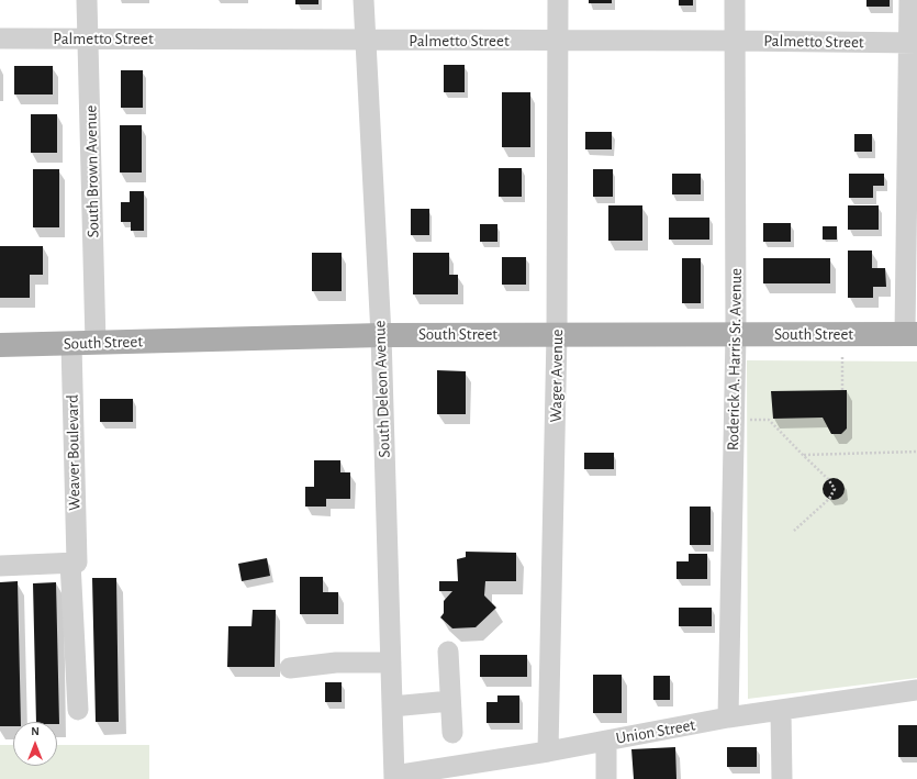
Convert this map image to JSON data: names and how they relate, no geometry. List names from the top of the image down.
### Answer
{
  "streets": {
    "main road": ["South Street"],
    "street": [
      "Palmetto Street",
      "South Brown Avenue",
      "Roderick A. Harris Sr. Avenue",
      "Wager Avenue",
      "South Deleon Avenue",
      "Weaver Boulevard",
      "Union Street"
    ]
  },
  "crossings": [
    ["Palmetto Street", "South Brown Avenue"],
    ["Palmetto Street", "Roderick A. Harris Sr. Avenue"],
    ["Palmetto Street", "Wager Avenue"],
    ["Palmetto Street", "South Deleon Avenue"],
    ["South Brown Avenue", "South Street"],
    ["South Street", "Roderick A. Harris Sr. Avenue"],
    ["South Street", "Wager Avenue"],
    ["South Street", "South Deleon Avenue"],
    ["South Street", "Weaver Boulevard"],
    ["Roderick A. Harris Sr. Avenue", "Union Street"],
    ["Wager Avenue", "Union Street"],
    ["South Deleon Avenue", "Union Street"]
  ],
  "north": "top"
}
